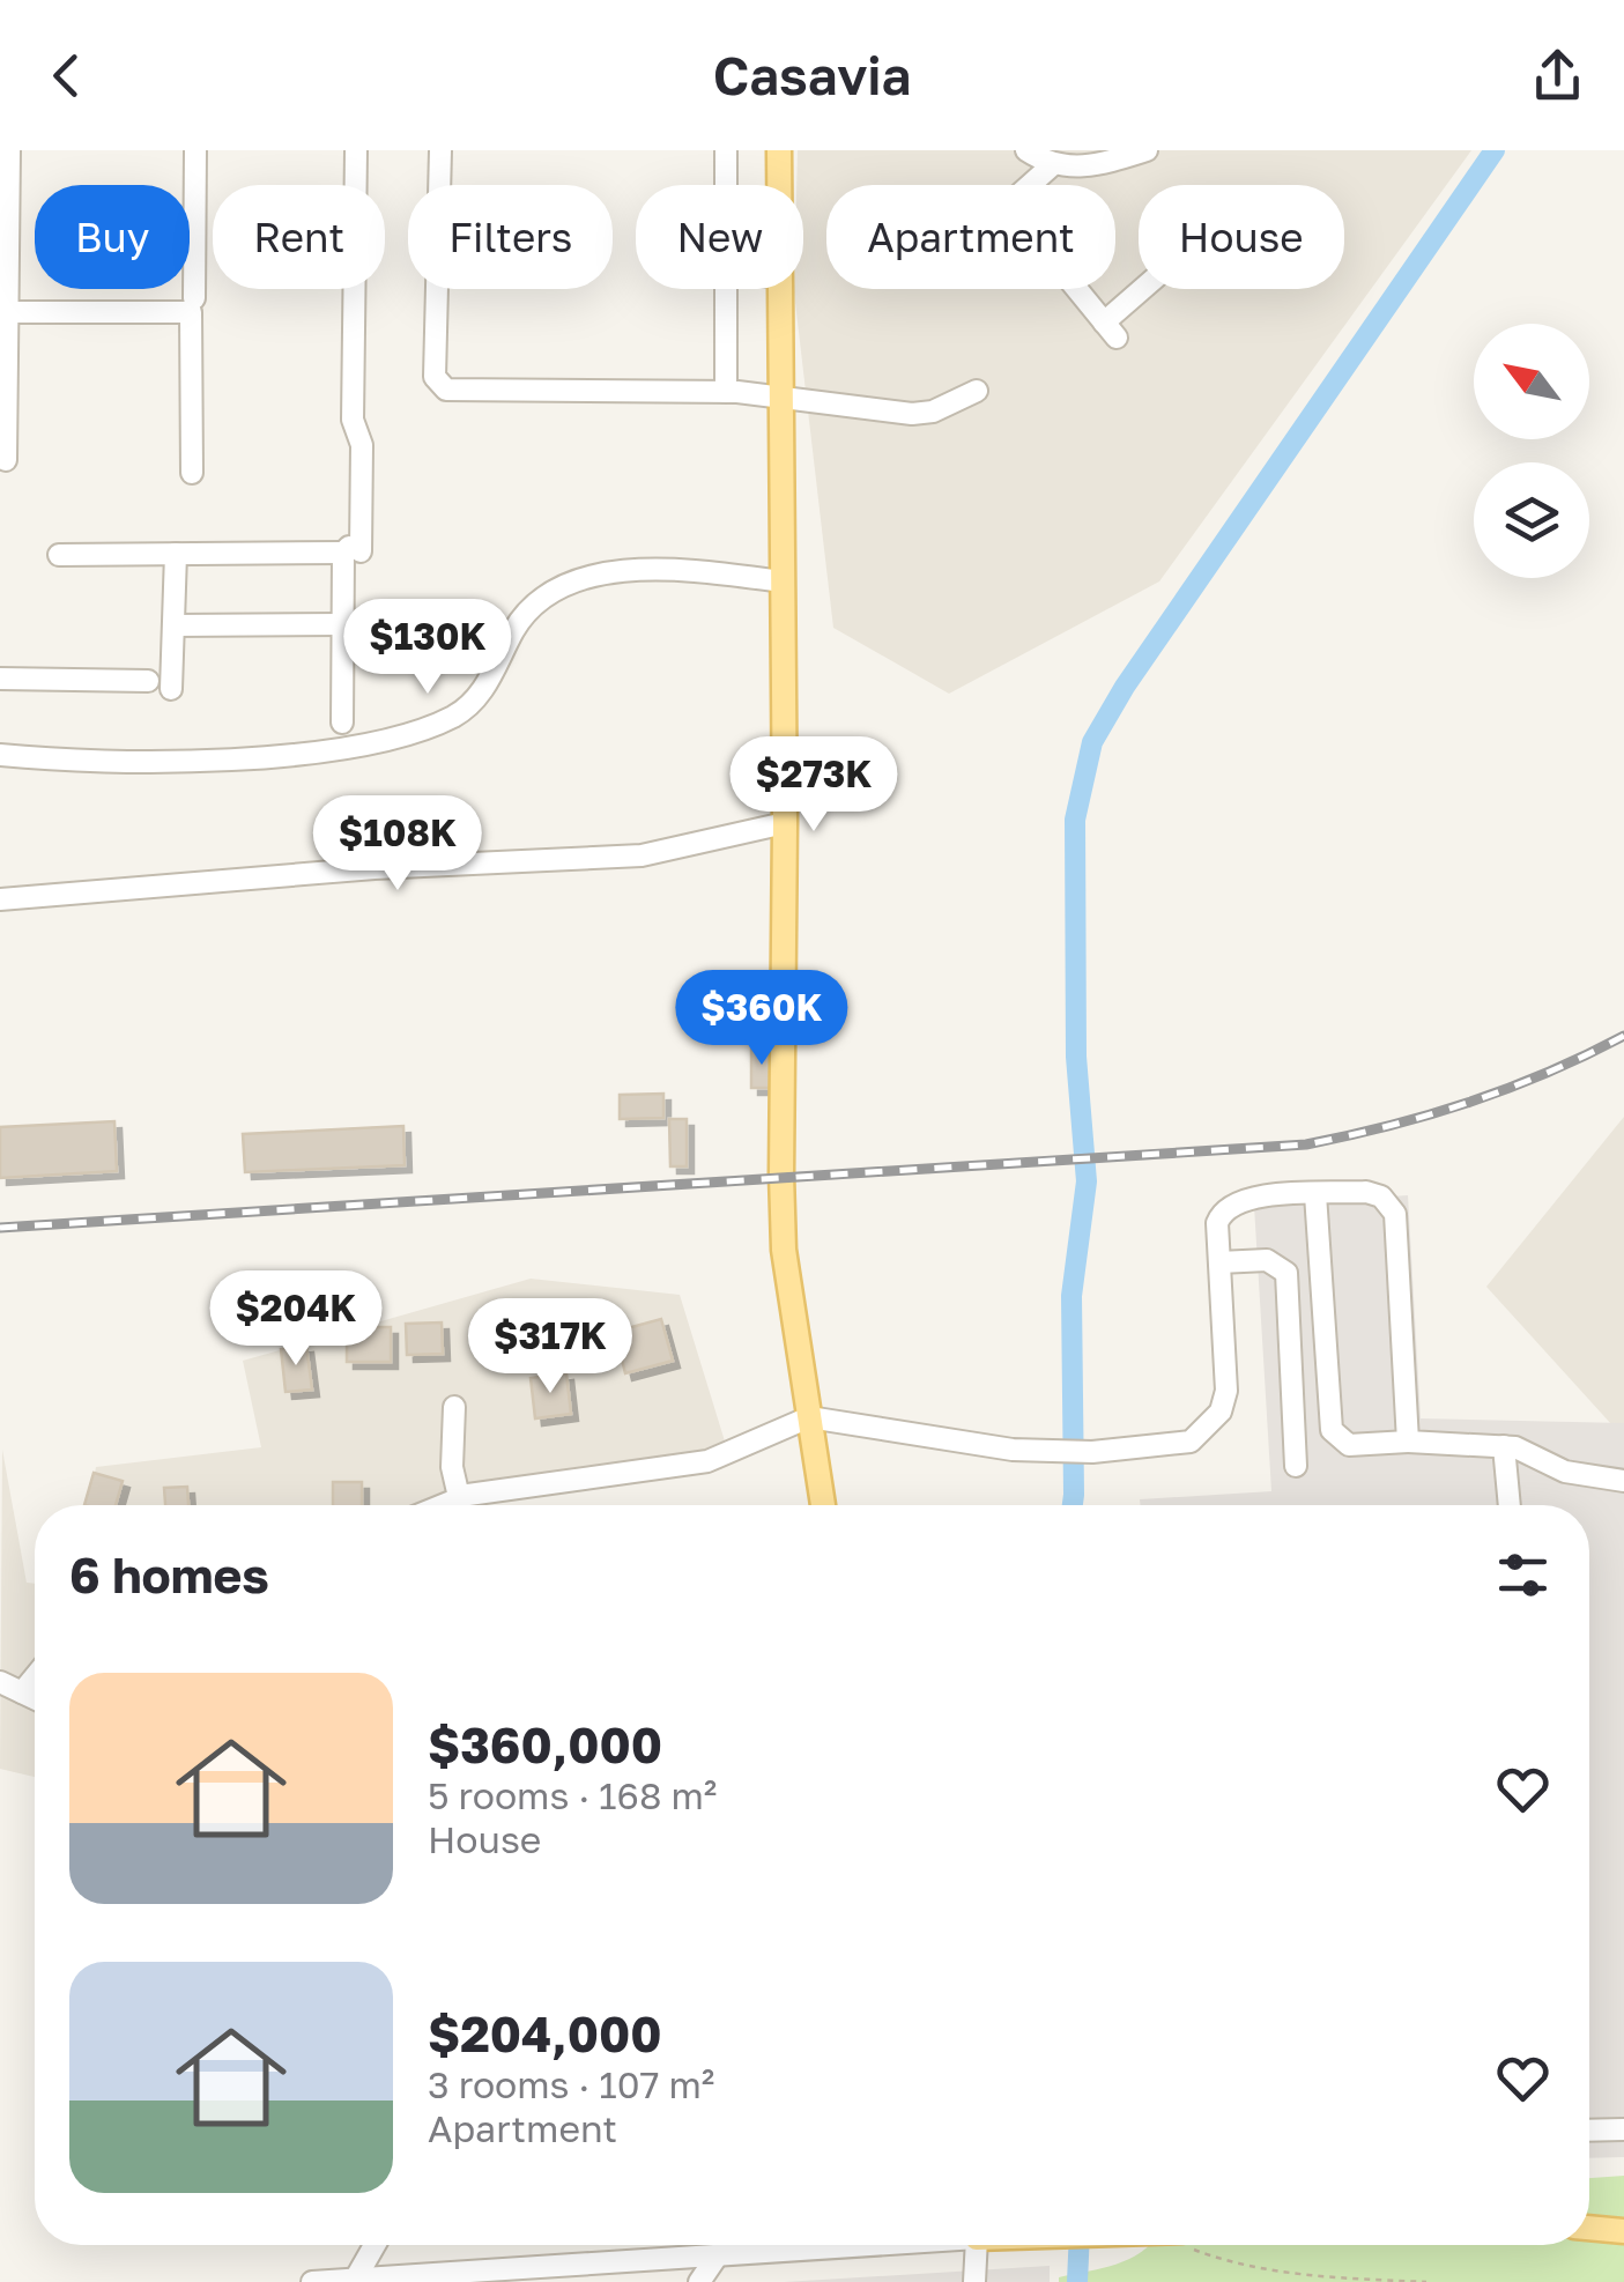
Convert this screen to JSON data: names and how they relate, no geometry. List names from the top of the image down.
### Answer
{
  "north": "top left",
  "page": {
    "header": "Casavia",
    "chip": [
      "Buy",
      "Rent",
      "Filters",
      "New",
      "Apartment",
      "House"
    ],
    "price": [
      "$130K",
      "$273K",
      "$108K",
      "$360K",
      "$204K",
      "$317K"
    ],
    "heading": "6 homes",
    "list": [
      {
        "name": "$360,000",
        "note": "5 rooms · 168 m² · House"
      },
      {
        "name": "$204,000",
        "note": "3 rooms · 107 m² · Apartment"
      }
    ]
  }
}
